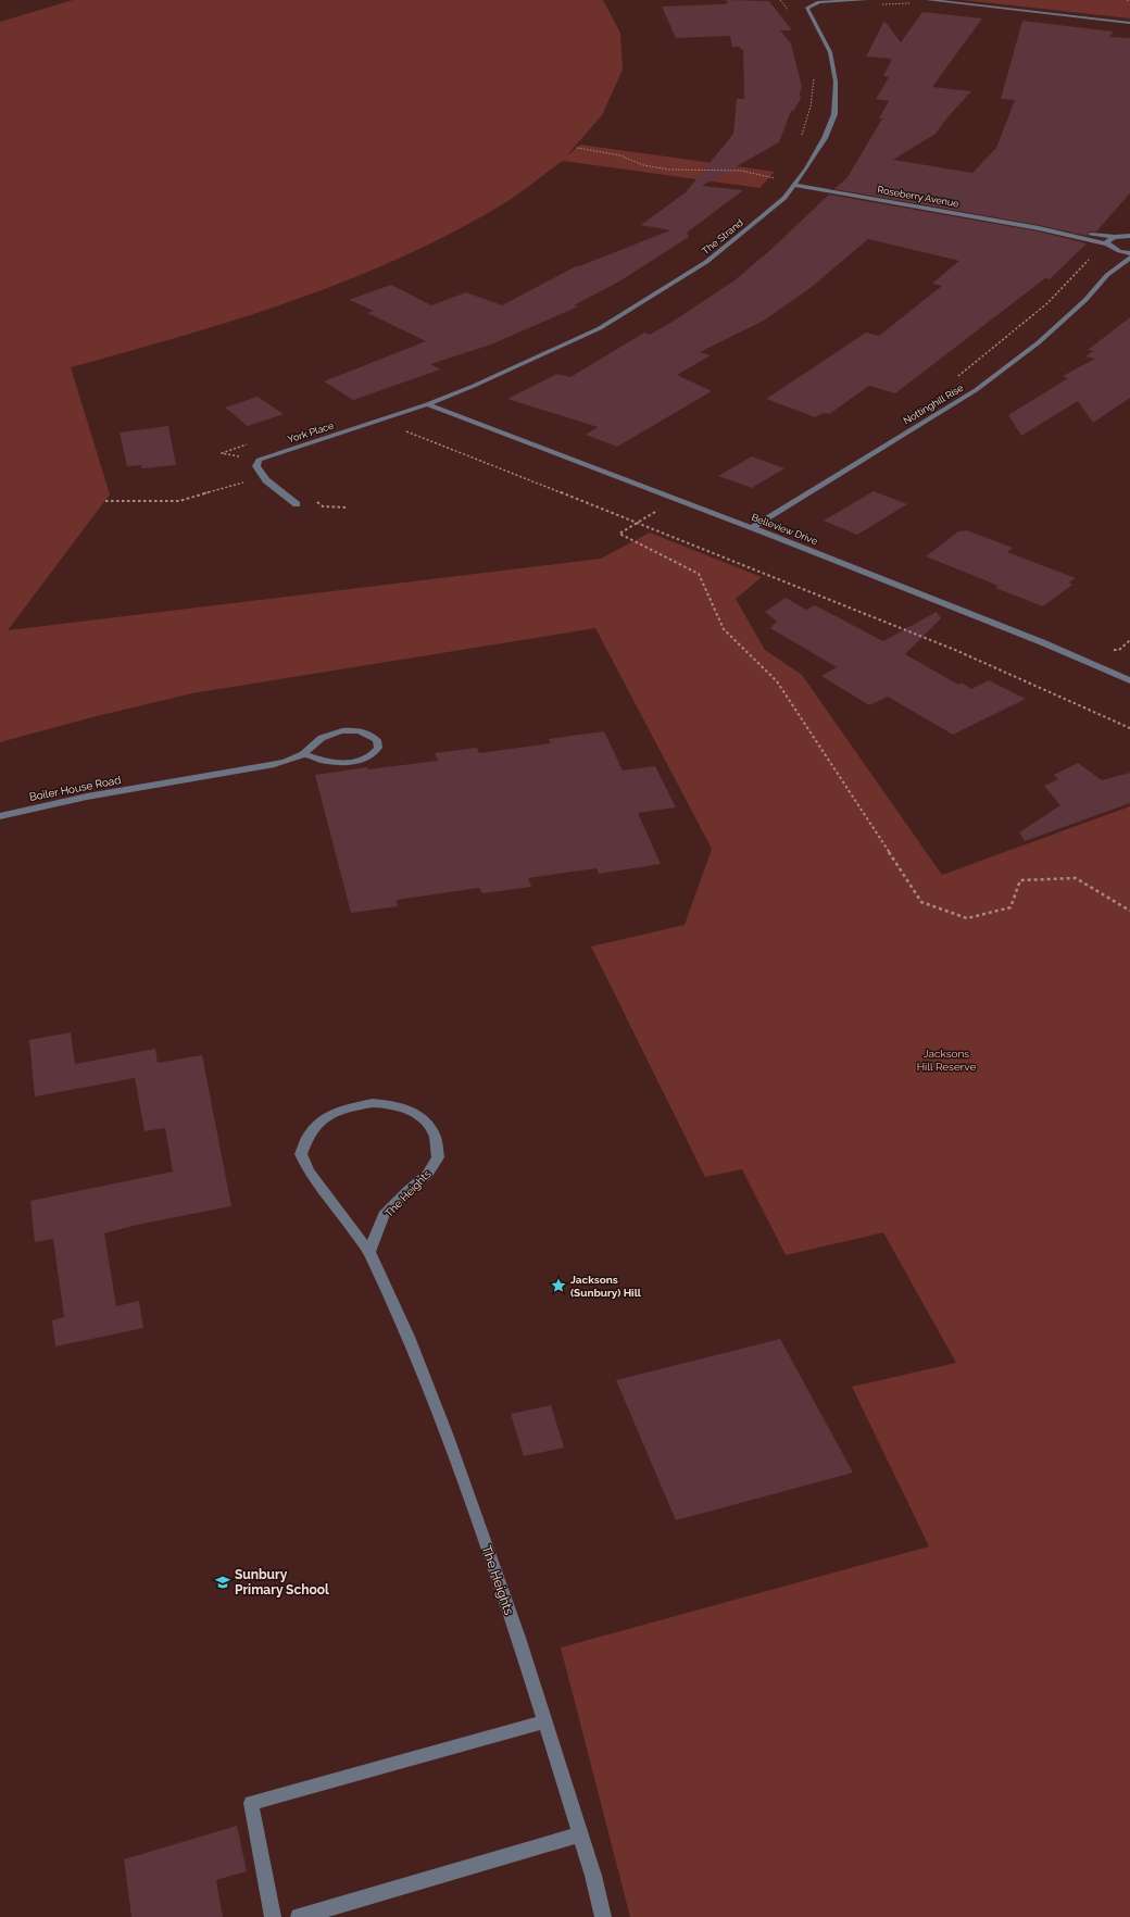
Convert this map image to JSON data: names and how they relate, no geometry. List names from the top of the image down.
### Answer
{
  "streets": {
    "street": [
      "Roseberry Avenue",
      "The Strand",
      "Nottinghill Rise",
      "York Place",
      "Belleview Drive",
      "Boiler House Road",
      "The Heights"
    ]
  },
  "crossings": [
    ["Roseberry Avenue", "The Strand"],
    ["Roseberry Avenue", "Nottinghill Rise"],
    ["The Strand", "York Place"],
    ["The Strand", "Belleview Drive"],
    ["Nottinghill Rise", "Belleview Drive"],
    ["York Place", "Belleview Drive"]
  ],
  "parks": ["Jacksons Hill Reserve"],
  "places": {
    "place": ["Jacksons (Sunbury) Hill"],
    "school or university": ["Sunbury Primary School"]
  }
}
